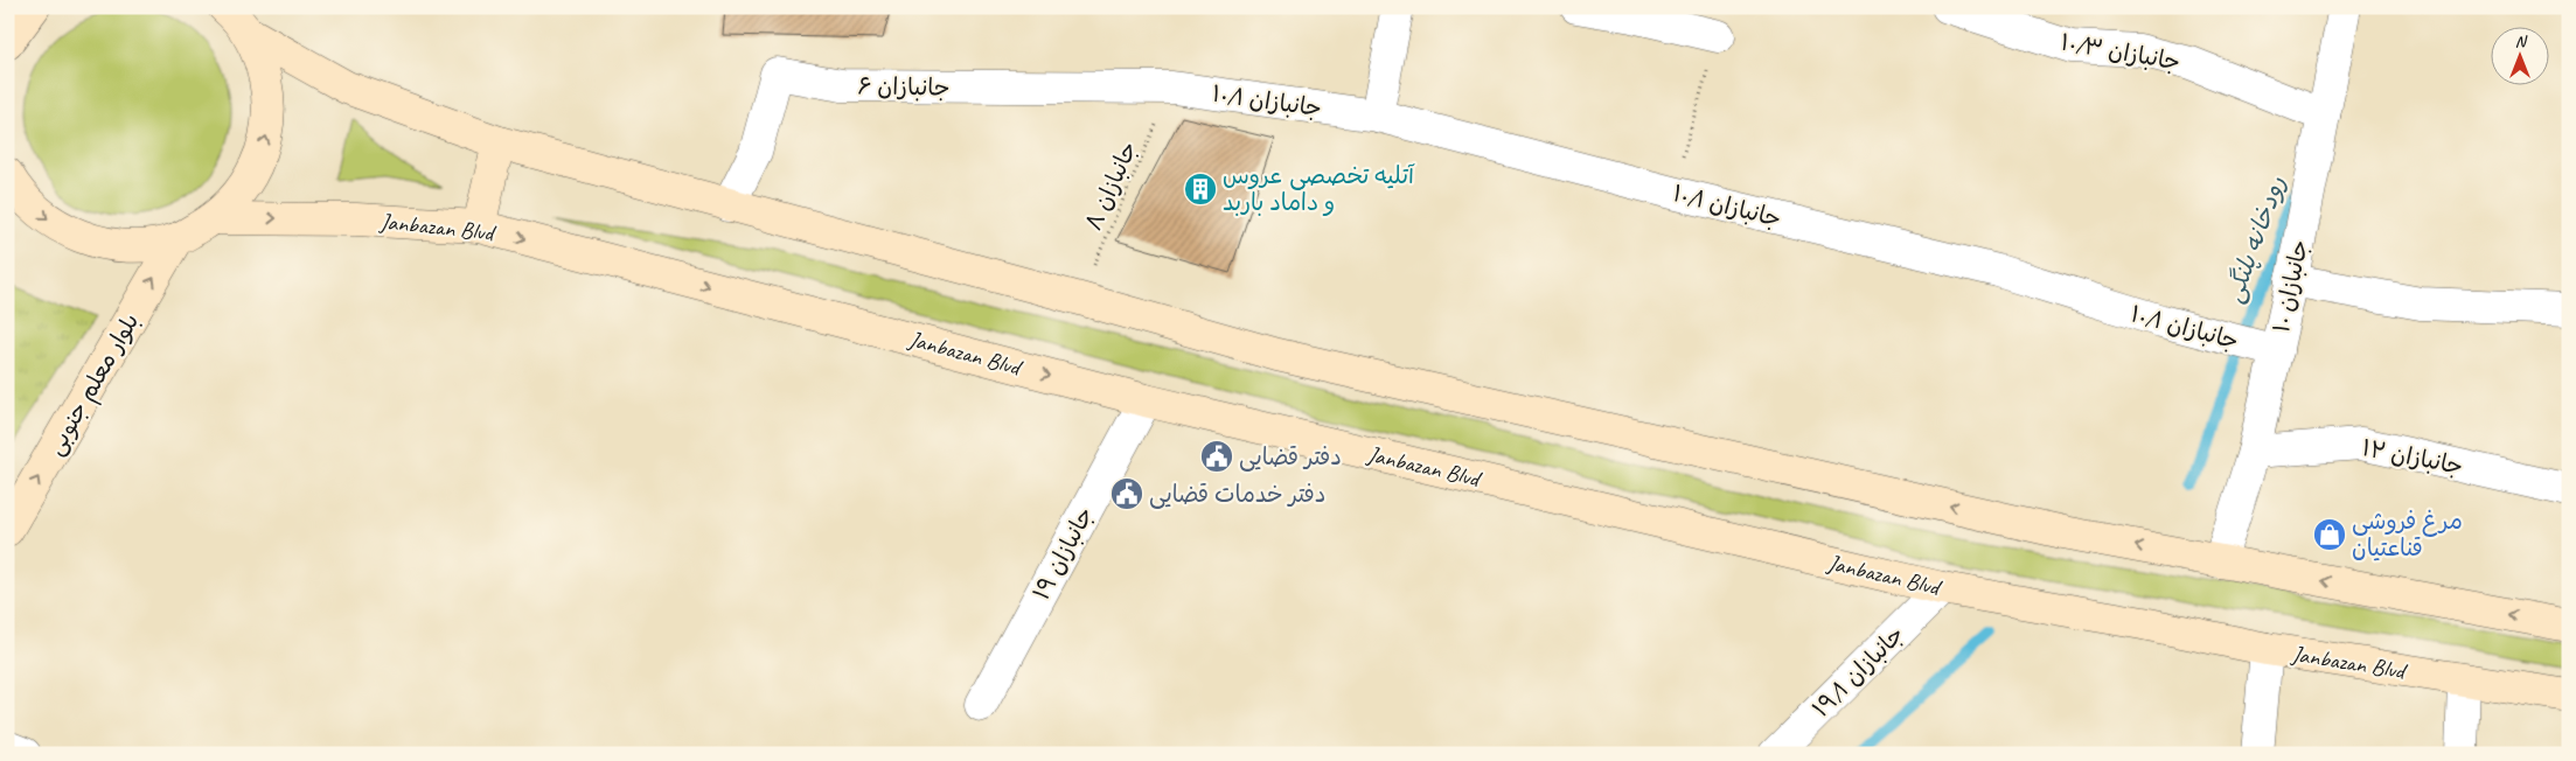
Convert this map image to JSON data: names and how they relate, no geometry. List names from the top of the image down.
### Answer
{
  "streets": {
    "main road": ["Janbazan Blvd", "بلوار معلم جنوبی"],
    "street": [
      "جانبازان ۱۰/۳",
      "جانبازان ۶",
      "جانبازان ۱۰/۱",
      "جانبازان ۱۰",
      "جانبازان ۱۲",
      "جانبازان ۱۹",
      "جانبازان ۱۹/۱"
    ],
    "path": ["جانبازان ۸"]
  },
  "crossings": [
    ["جانبازان ۱۰/۳", "جانبازان ۱۰"],
    ["جانبازان ۶", "جانبازان ۱۰/۱"],
    ["جانبازان ۶", "جانبازان ۸"],
    ["جانبازان ۱۰/۱", "جانبازان ۸"],
    ["جانبازان ۱۰/۱", "جانبازان ۱۰"],
    ["Janbazan Blvd", "جانبازان ۱۹"],
    ["Janbazan Blvd", "جانبازان ۱۹/۱"],
    ["جانبازان ۱۰", "جانبازان ۱۲"]
  ],
  "one_way": ["بلوار معلم جنوبی"],
  "water": ["رودخانه پلنگی"],
  "places": {
    "building": ["آتلیه تخصصی عروس و داماد باربد"],
    "public building": ["دفتر قضایی", "دفتر خدمات قضایی"],
    "shop": ["مرغ فروشی قناعتیان"]
  },
  "north": "top"
}
